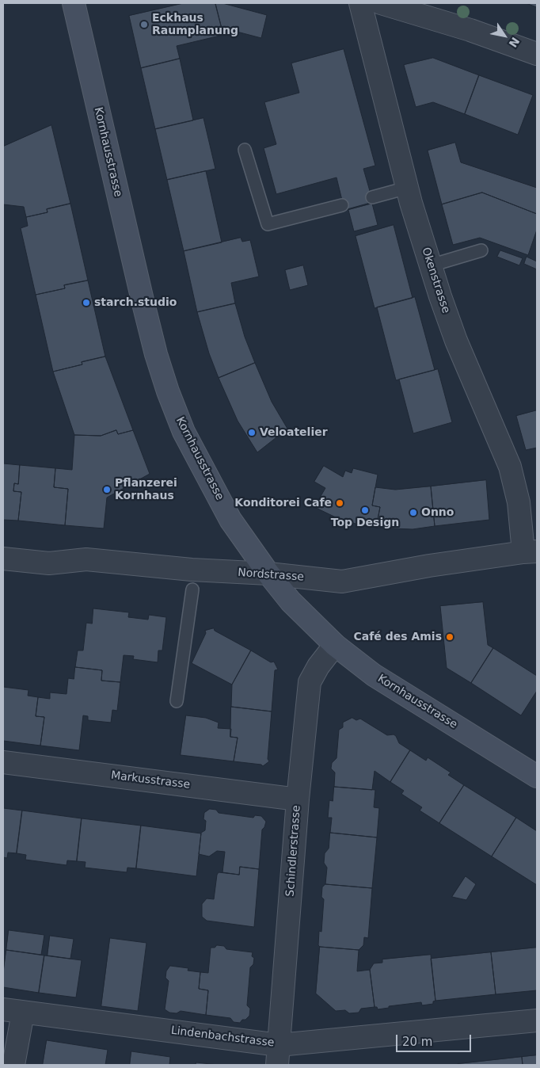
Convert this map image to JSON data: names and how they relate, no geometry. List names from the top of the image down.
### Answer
{
  "streets": {
    "street": [
      "Kornhausstrasse",
      "Okenstrasse",
      "Nordstrasse",
      "Markusstrasse",
      "Schindlerstrasse",
      "Lindenbachstrasse"
    ]
  },
  "crossings": [
    ["Kornhausstrasse", "Nordstrasse"],
    ["Kornhausstrasse", "Schindlerstrasse"],
    ["Okenstrasse", "Nordstrasse"],
    ["Markusstrasse", "Schindlerstrasse"],
    ["Schindlerstrasse", "Lindenbachstrasse"]
  ],
  "places": [
    "Eckhaus Raumplanung",
    "starch.studio",
    "Veloatelier",
    "Pflanzerei Kornhaus",
    "Konditorei Cafe",
    "Top Design",
    "Onno",
    "Café des Amis"
  ],
  "scale_bar": "20 m",
  "north": "bottom right"
}
